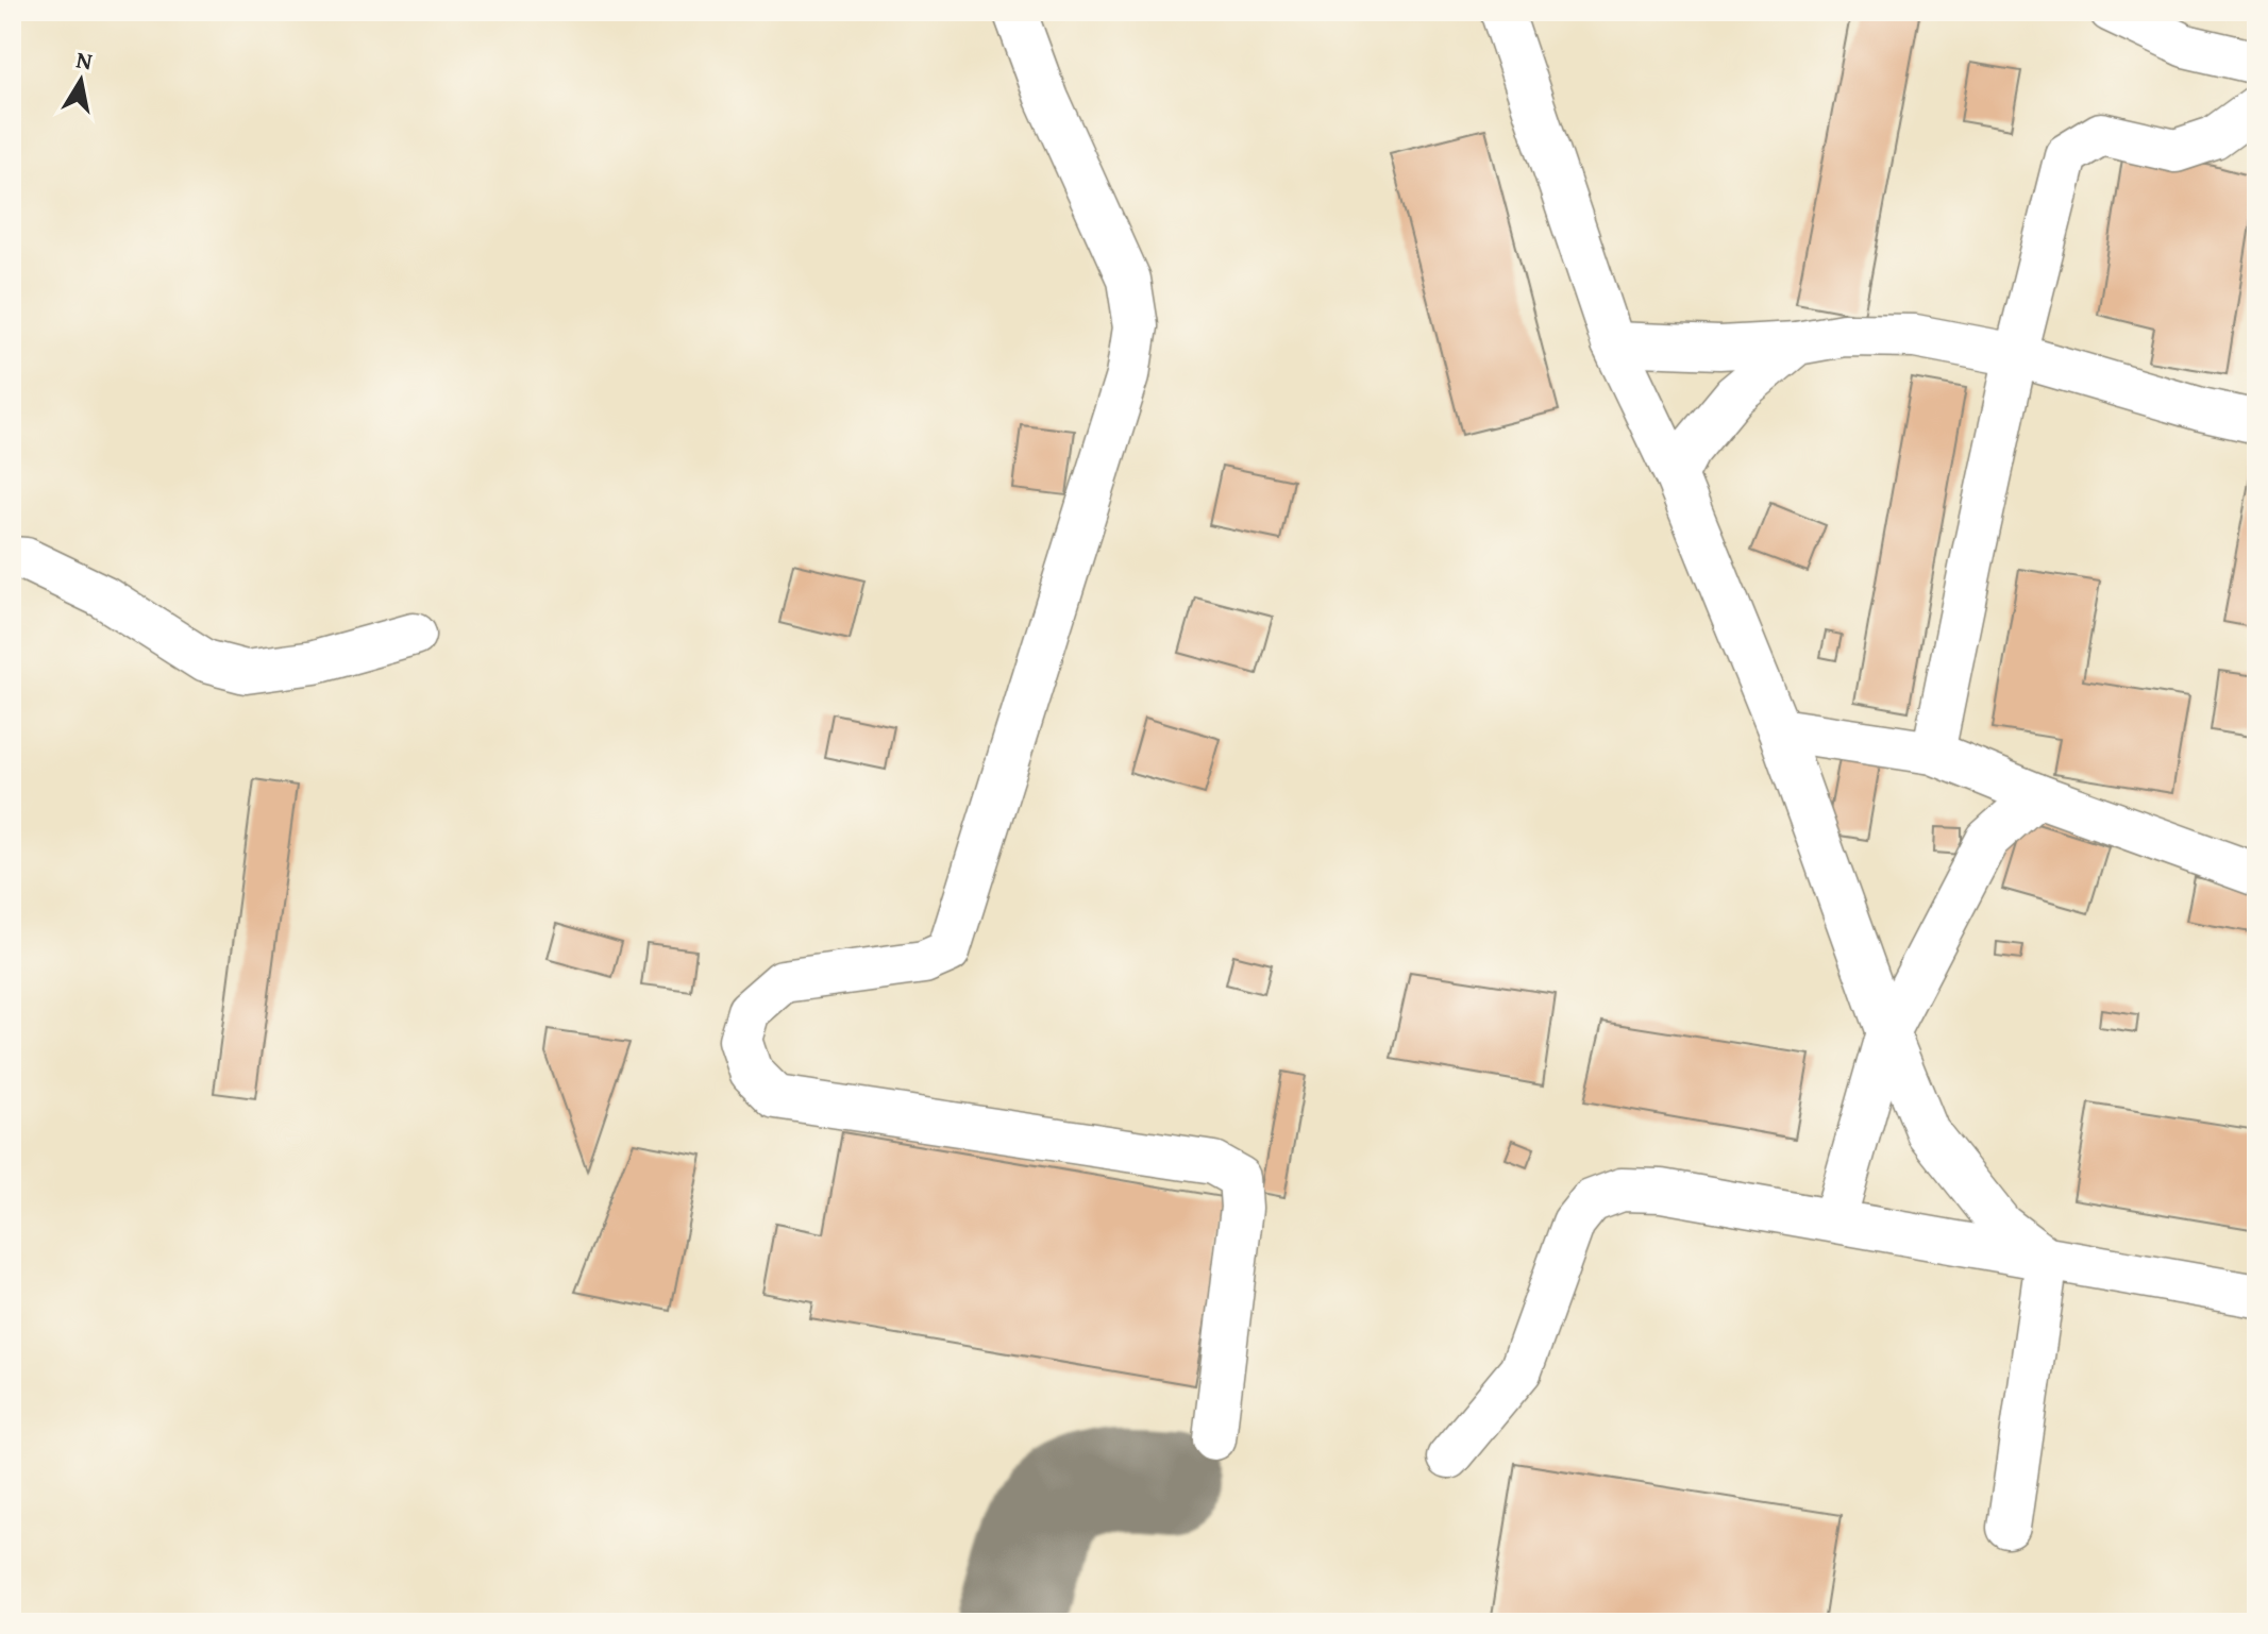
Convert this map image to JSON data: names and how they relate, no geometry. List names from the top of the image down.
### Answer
{
  "north": "top"
}
